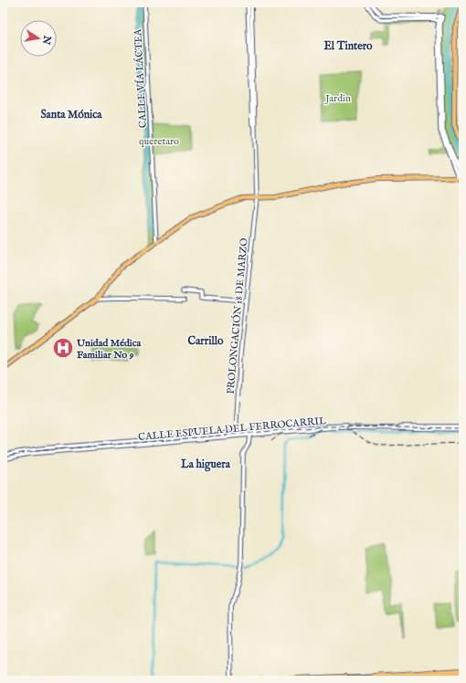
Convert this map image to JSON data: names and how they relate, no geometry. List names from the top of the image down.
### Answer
{
  "streets": {
    "street": ["CALLE VÍA LÁCTEA", "PROLONGACIÓN 18 DE MARZO", "CALLE ESPUELA DEL FERROCARRIL"]
  },
  "crossings": [
    ["PROLONGACIÓN 18 DE MARZO", "CALLE ESPUELA DEL FERROCARRIL"]
  ],
  "districts": [
    "El Tintero",
    "Santa Mónica",
    "Carrillo",
    "La higuera"
  ],
  "parks": ["Jardin", "queretaro"],
  "places": {
    "hospital": ["Unidad Médica Familiar No 9"]
  },
  "north": "right"
}
